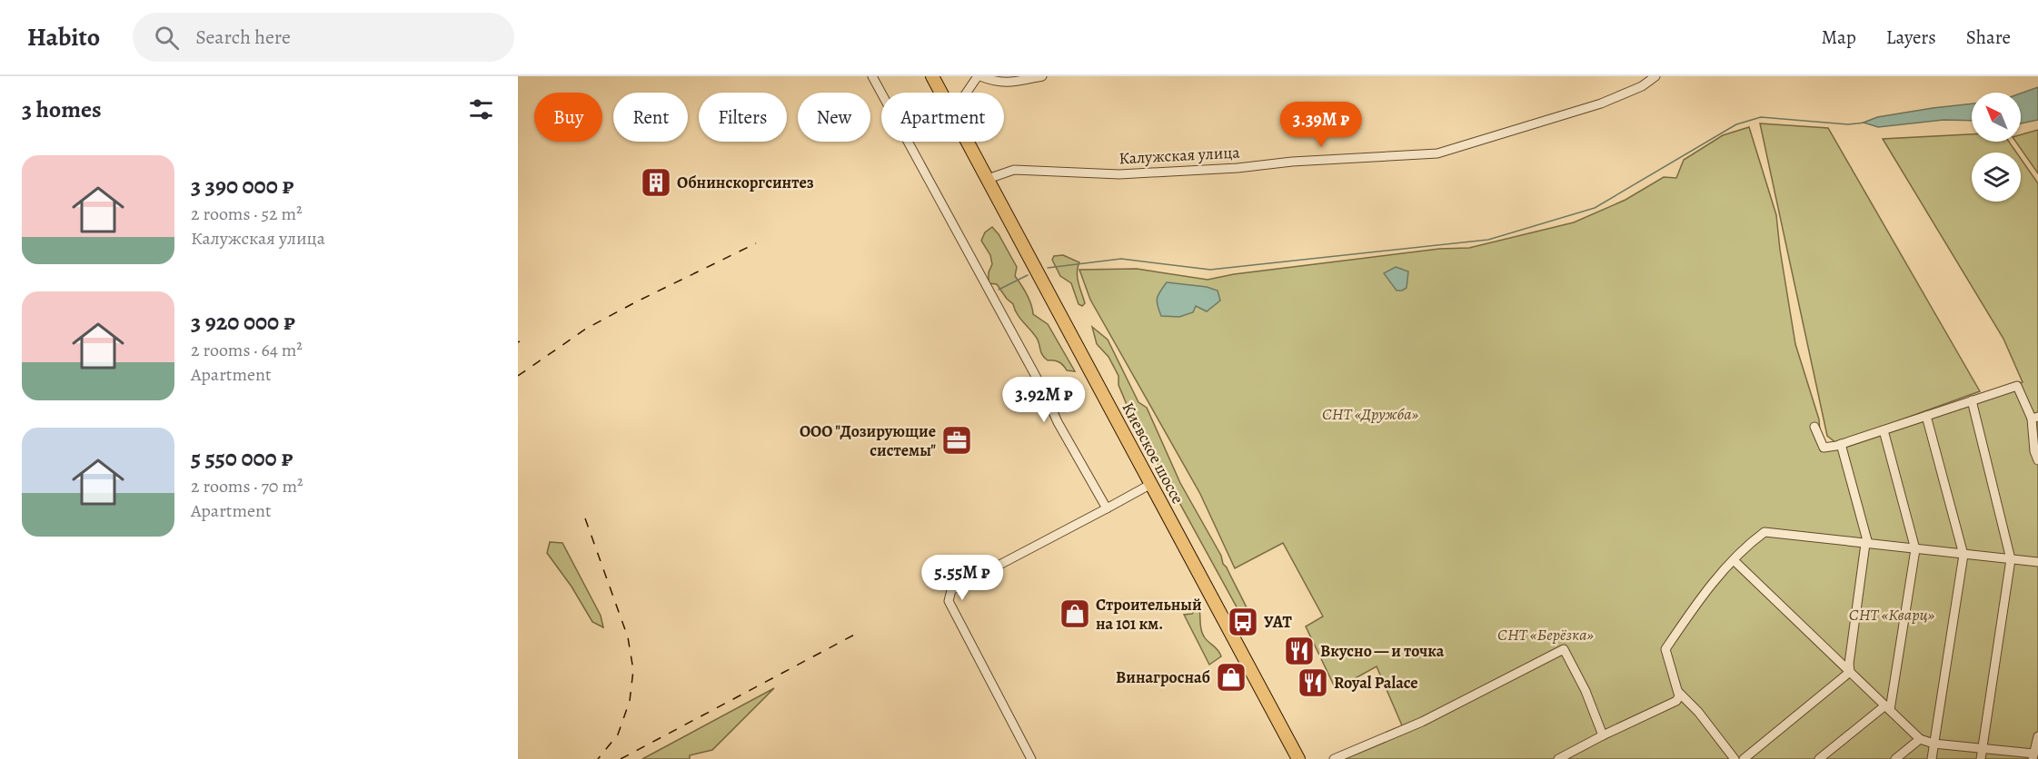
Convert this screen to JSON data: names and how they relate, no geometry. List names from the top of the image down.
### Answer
{
  "streets": {
    "highway": ["Киевское шоссе"],
    "street": ["Калужская улица"]
  },
  "crossings": [
    ["Калужская улица", "Киевское шоссе"]
  ],
  "parks": ["СНТ «Дружба»", "СНТ «Кварц»", "СНТ «Берёзка»"],
  "places": {
    "building": ["Обнинскоргсинтез"],
    "office": ["ООО \"Дозирующие системы\""],
    "shop": ["Строительный на 101 км.", "Винагроснаб"],
    "bus stop": ["УАТ"],
    "restaurant": ["Вкусно — и точка", "Royal Palace"]
  },
  "north": "top left",
  "page": {
    "header": "Habito",
    "search": "Search here",
    "nav": ["Map", "Layers", "Share"],
    "heading": "3 homes",
    "chip": [
      "Buy",
      "Rent",
      "Filters",
      "New",
      "Apartment"
    ],
    "price": ["3.39M ₽", "3.92M ₽", "5.55M ₽"],
    "list": [
      {
        "name": "3 390 000 ₽",
        "note": "2 rooms · 52 m² · Калужская улица"
      },
      {
        "name": "3 920 000 ₽",
        "note": "2 rooms · 64 m² · Apartment"
      },
      {
        "name": "5 550 000 ₽",
        "note": "2 rooms · 70 m² · Apartment"
      }
    ]
  }
}
